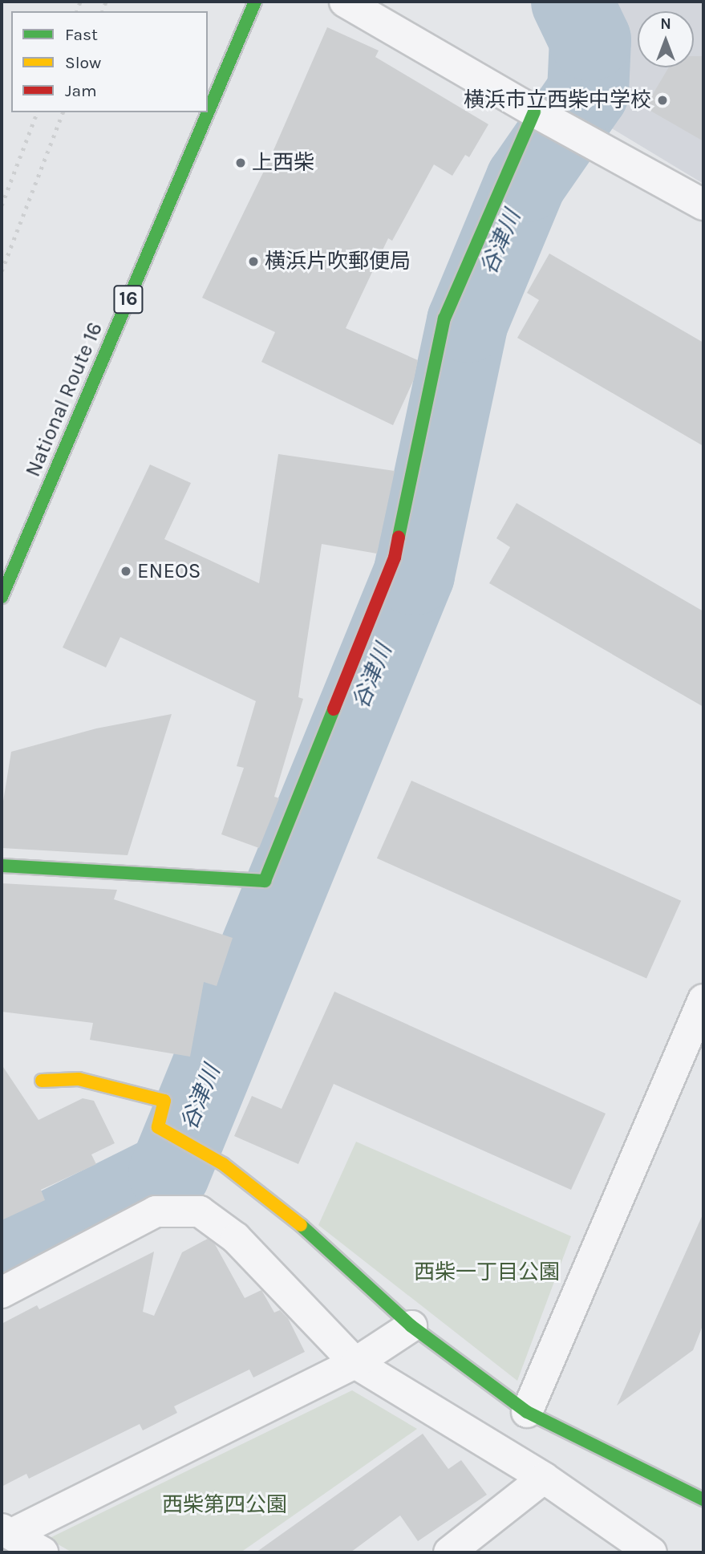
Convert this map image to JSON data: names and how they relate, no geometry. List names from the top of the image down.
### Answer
{
  "streets": {
    "main road": ["16", "National Route 16"]
  },
  "water": ["谷津川"],
  "parks": ["西柴一丁目公園", "西柴第四公園"],
  "places": [
    "横浜市立西柴中学校",
    "上西柴",
    "横浜片吹郵便局",
    "ENEOS"
  ],
  "legend": ["Fast", "Slow", "Jam"],
  "north": "top"
}
